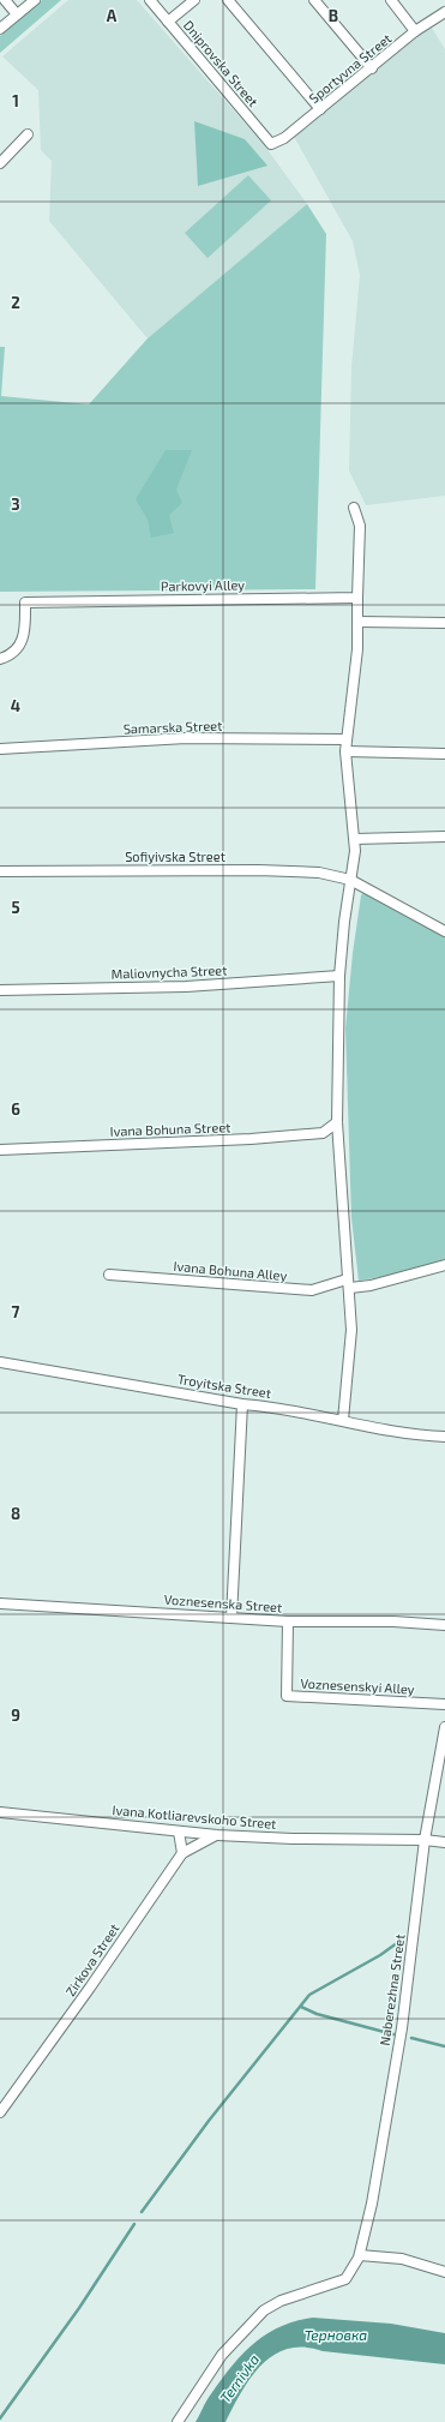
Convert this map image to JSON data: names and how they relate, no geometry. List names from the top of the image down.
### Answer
{
  "streets": {
    "street": [
      "Dniprovska Street",
      "Sportyvna Street",
      "Parkovyi Alley",
      "Samarska Street",
      "Sofiyivska Street",
      "Maliovnycha Street",
      "Ivana Bohuna Street",
      "Ivana Bohuna Alley",
      "Troyitska Street",
      "Voznesenska Street",
      "Voznesenskyi Alley",
      "Ivana Kotliarevskoho Street",
      "Zirkova Street",
      "Naberezhna Street"
    ]
  },
  "crossings": [
    ["Dniprovska Street", "Sportyvna Street"],
    ["Voznesenska Street", "Voznesenskyi Alley"],
    ["Ivana Kotliarevskoho Street", "Zirkova Street"],
    ["Ivana Kotliarevskoho Street", "Naberezhna Street"]
  ],
  "water": ["Терновка", "Ternivka"],
  "grid": {
    "columns": ["A", "B"],
    "rows": [
      "1",
      "2",
      "3",
      "4",
      "5",
      "6",
      "7",
      "8",
      "9"
    ]
  }
}
